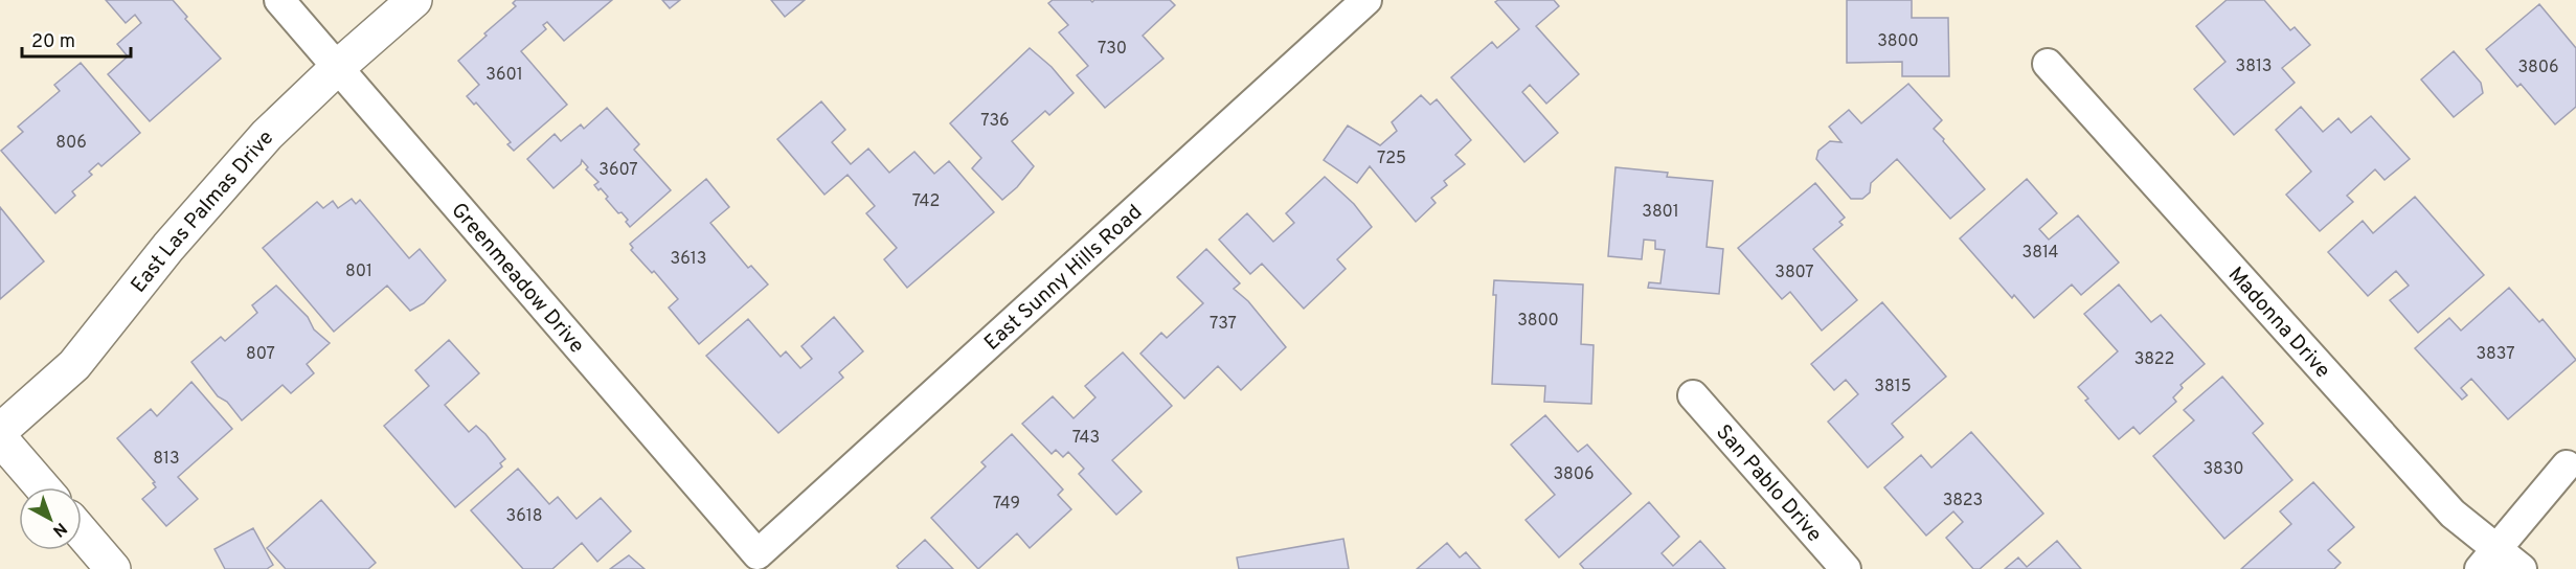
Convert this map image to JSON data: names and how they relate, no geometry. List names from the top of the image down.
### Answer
{
  "streets": {
    "street": [
      "East Las Palmas Drive",
      "Greenmeadow Drive",
      "East Sunny Hills Road",
      "Madonna Drive",
      "San Pablo Drive"
    ]
  },
  "crossings": [
    ["East Las Palmas Drive", "Greenmeadow Drive"],
    ["Greenmeadow Drive", "East Sunny Hills Road"]
  ],
  "house_numbers": [
    "3800",
    "730",
    "3813",
    "3806",
    "3601",
    "736",
    "806",
    "725",
    "3607",
    "742",
    "3801",
    "3814",
    "3613",
    "801",
    "3807",
    "3800",
    "737",
    "807",
    "3837",
    "3822",
    "3815",
    "743",
    "813",
    "3830",
    "3806",
    "3823",
    "749",
    "3618"
  ],
  "scale_bar": "20 m",
  "north": "bottom right"
}
